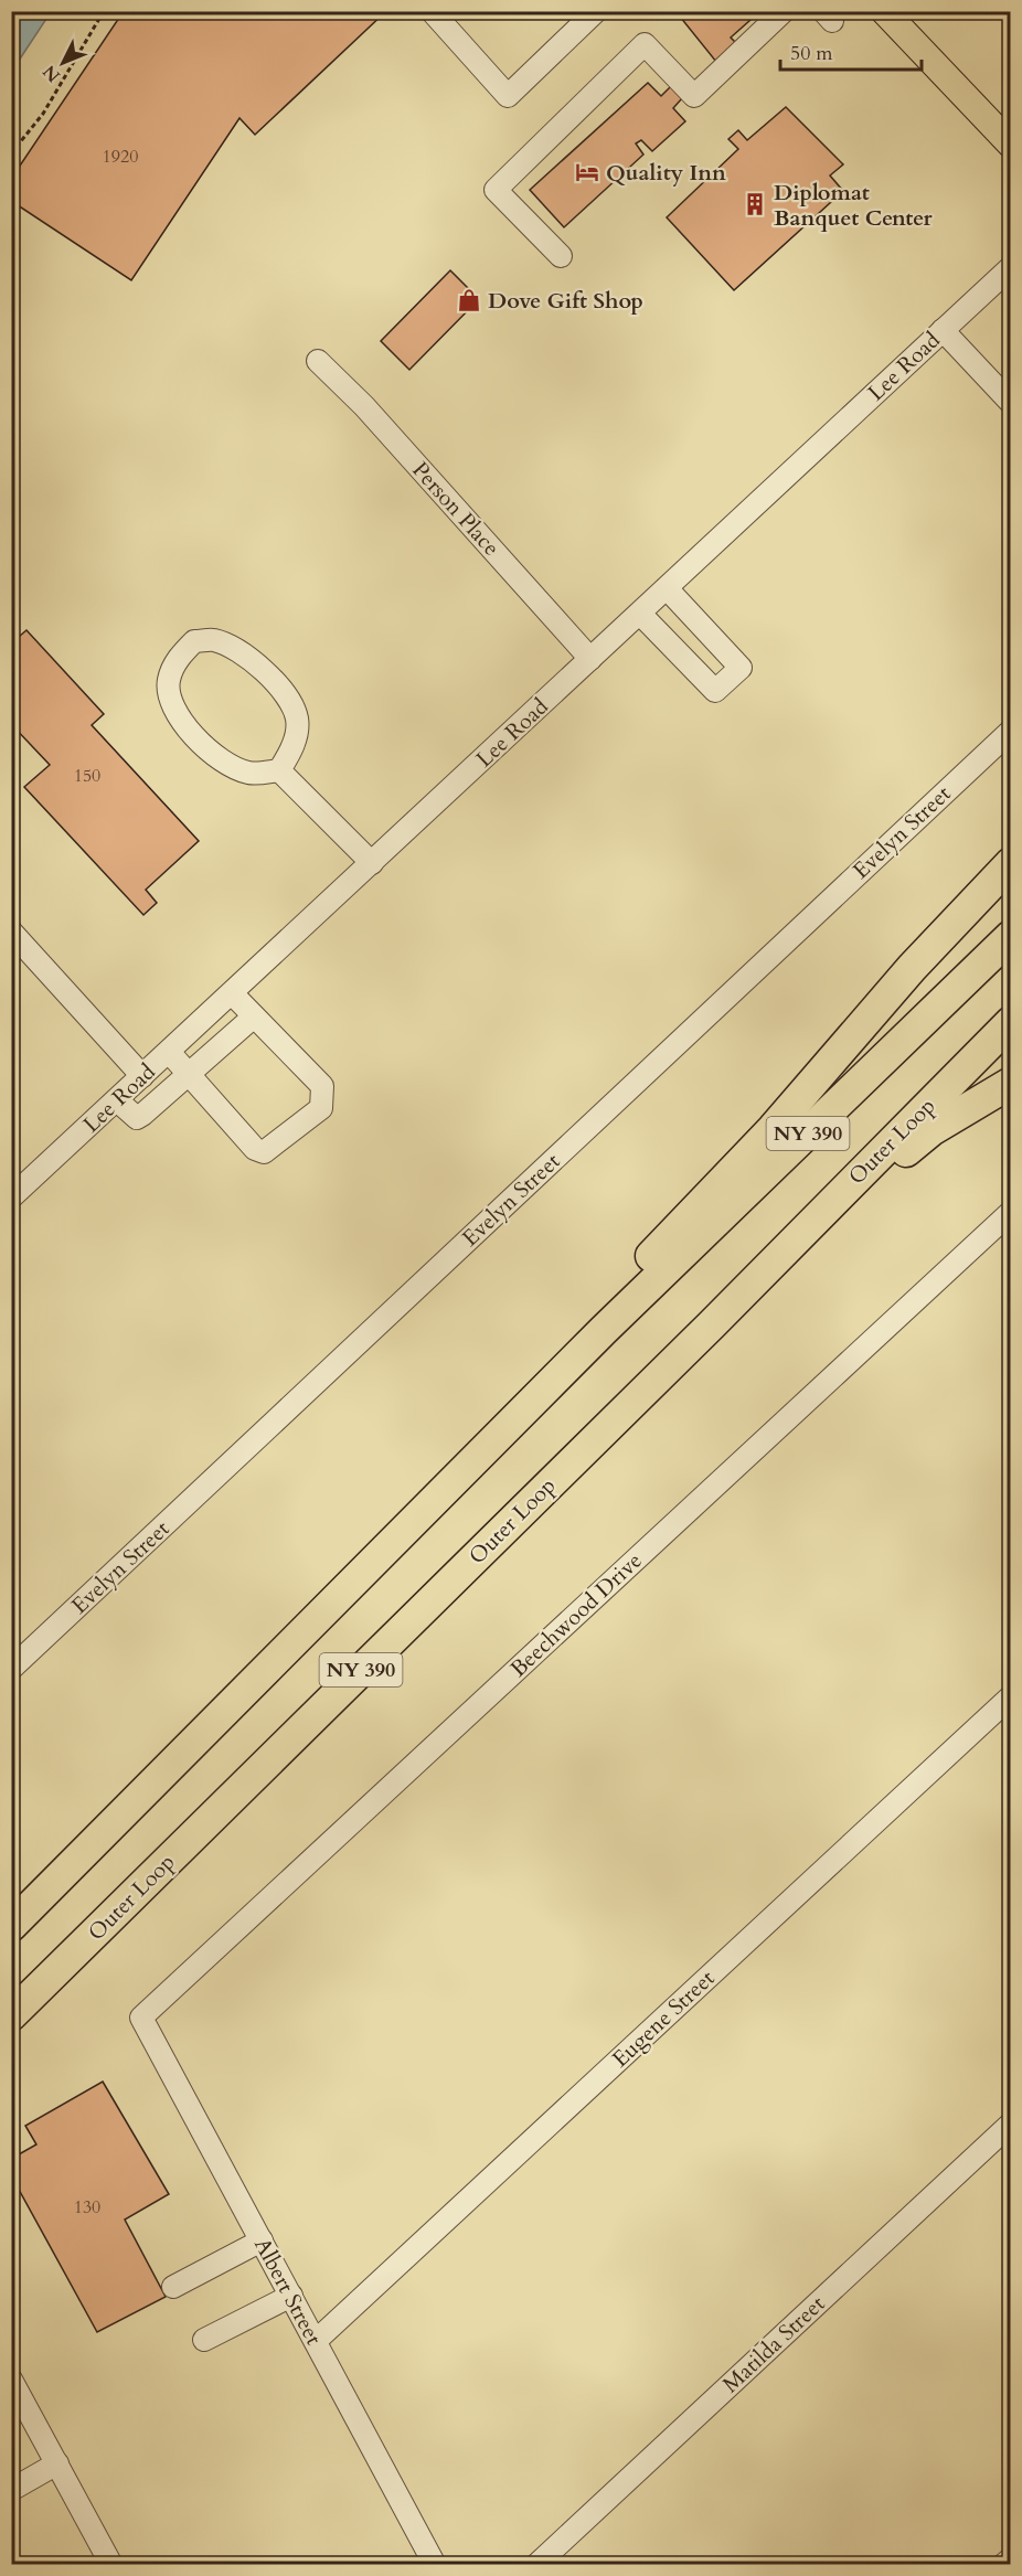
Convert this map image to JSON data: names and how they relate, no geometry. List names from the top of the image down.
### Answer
{
  "streets": {
    "highway": ["NY 390", "Outer Loop"],
    "street": [
      "Lee Road",
      "Person Place",
      "Evelyn Street",
      "Beechwood Drive",
      "Eugene Street",
      "Albert Street",
      "Matilda Street"
    ]
  },
  "crossings": [
    ["Lee Road", "Person Place"],
    ["Beechwood Drive", "Albert Street"],
    ["Eugene Street", "Albert Street"]
  ],
  "places": {
    "hotel": ["Quality Inn"],
    "building": ["Diplomat Banquet Center"],
    "shop": ["Dove Gift Shop"]
  },
  "house_numbers": ["1920", "150", "130"],
  "scale_bar": "50 m",
  "north": "bottom left"
}
